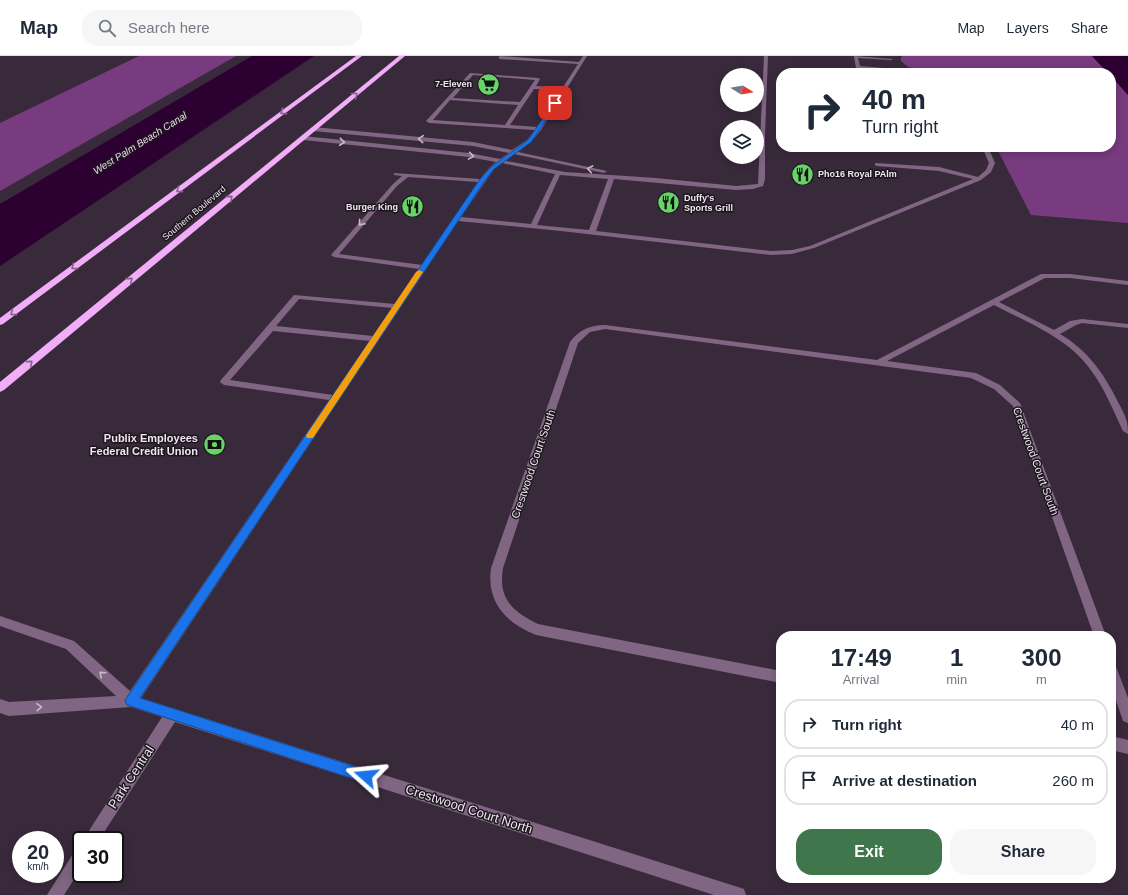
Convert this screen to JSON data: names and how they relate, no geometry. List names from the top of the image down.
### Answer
{
  "streets": {
    "highway": ["Southern Boulevard"],
    "street": ["Crestwood Court South", "Park Central", "Crestwood Court North"]
  },
  "crossings": [
    ["Park Central", "Crestwood Court North"]
  ],
  "water": ["West Palm Beach Canal"],
  "places": {
    "supermarket": ["7-Eleven"],
    "restaurant": ["Pho16 Royal PAlm", "Duffy's Sports Grill", "Burger King"],
    "bank": ["Publix Employees Federal Credit Union"]
  },
  "north": "right",
  "page": {
    "header": "Map",
    "search": "Search here",
    "nav": ["Map", "Layers", "Share"],
    "turn": ["40 m", "Turn right"],
    "eta": [
      "17:49",
      "Arrival",
      "1",
      "min",
      "300",
      "m"
    ],
    "list": [
      {
        "name": "Turn right",
        "value": "40 m"
      },
      {
        "name": "Arrive at destination",
        "value": "260 m"
      }
    ],
    "buttons": ["Exit", "Share"],
    "speed": "20 km/h",
    "limit": "30"
  }
}
